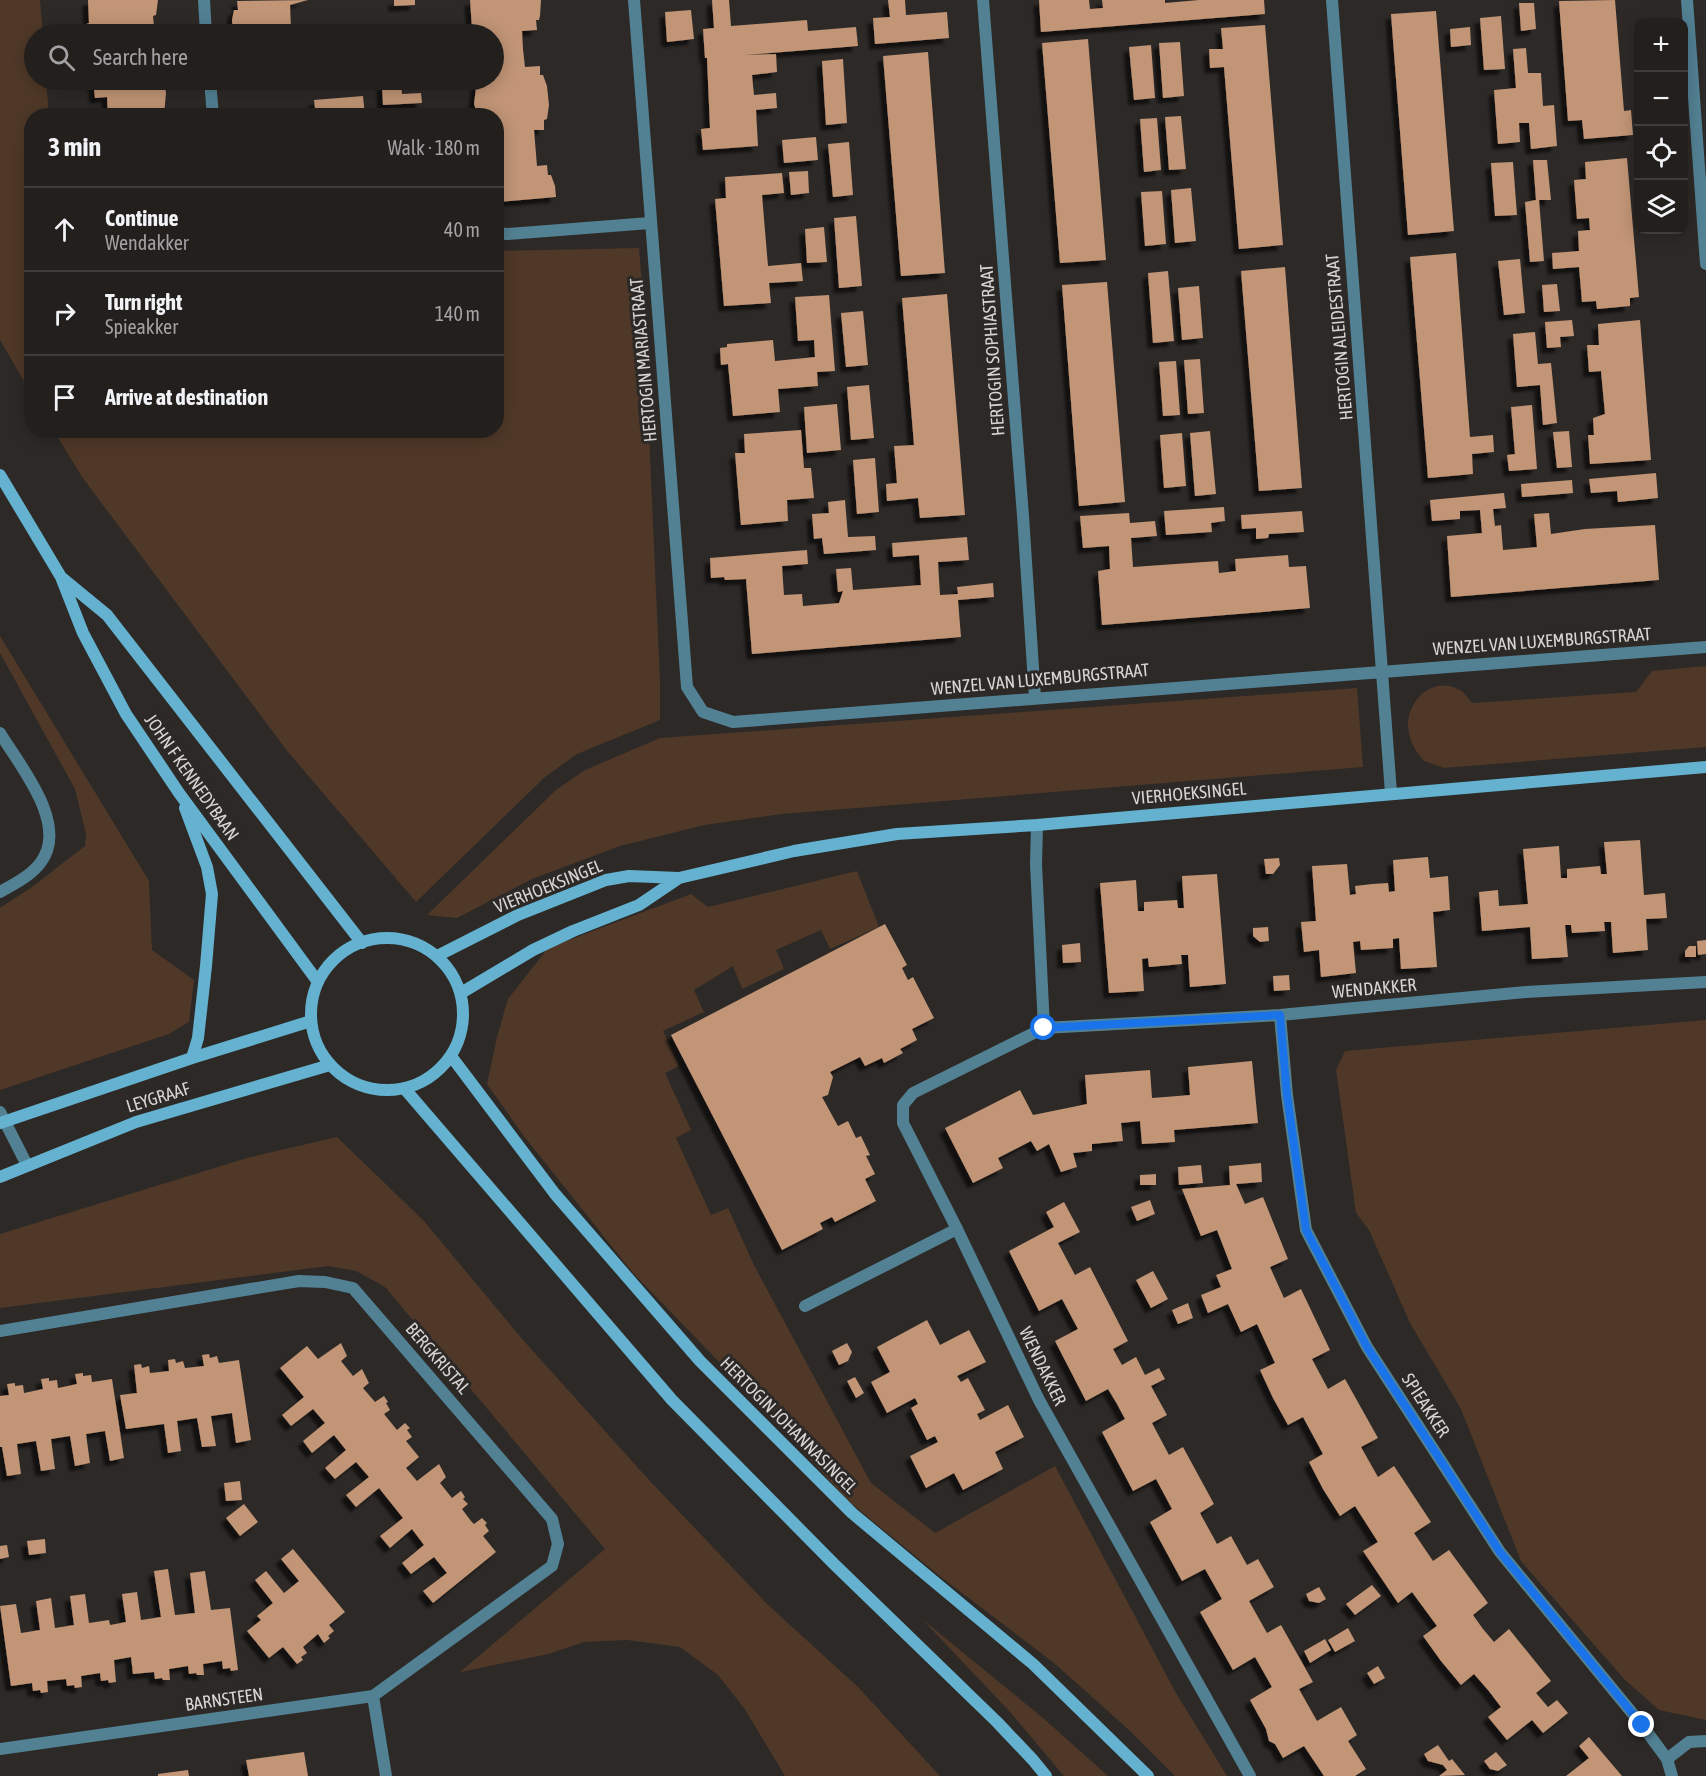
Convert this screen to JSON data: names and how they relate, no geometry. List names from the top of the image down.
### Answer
{
  "streets": {
    "main road": [
      "JOHN F KENNEDYBAAN",
      "VIERHOEKSINGEL",
      "LEYGRAAF",
      "HERTOGIN JOHANNASINGEL"
    ],
    "street": [
      "HERTOGIN ALEIDESTRAAT",
      "HERTOGIN SOPHIASTRAAT",
      "HERTOGIN MARIASTRAAT",
      "WENZEL VAN LUXEMBURGSTRAAT",
      "WENDAKKER",
      "BERGKRISTAL",
      "SPIEAKKER",
      "BARNSTEEN"
    ]
  },
  "crossings": [
    ["HERTOGIN ALEIDESTRAAT", "WENZEL VAN LUXEMBURGSTRAAT"],
    ["HERTOGIN SOPHIASTRAAT", "WENZEL VAN LUXEMBURGSTRAAT"],
    ["HERTOGIN MARIASTRAAT", "WENZEL VAN LUXEMBURGSTRAAT"],
    ["JOHN F KENNEDYBAAN", "VIERHOEKSINGEL"],
    ["JOHN F KENNEDYBAAN", "LEYGRAAF"],
    ["JOHN F KENNEDYBAAN", "HERTOGIN JOHANNASINGEL"],
    ["VIERHOEKSINGEL", "LEYGRAAF"],
    ["VIERHOEKSINGEL", "HERTOGIN JOHANNASINGEL"],
    ["WENDAKKER", "SPIEAKKER"],
    ["LEYGRAAF", "HERTOGIN JOHANNASINGEL"],
    ["BERGKRISTAL", "BARNSTEEN"]
  ],
  "page": {
    "map_buttons": ["+", "−"],
    "search": "Search here",
    "heading": ["3 min", "Walk · 180 m"],
    "list": [
      ["Continue", "Wendakker", "40 m"],
      ["Turn right", "Spieakker", "140 m"],
      "Arrive at destination"
    ]
  }
}
